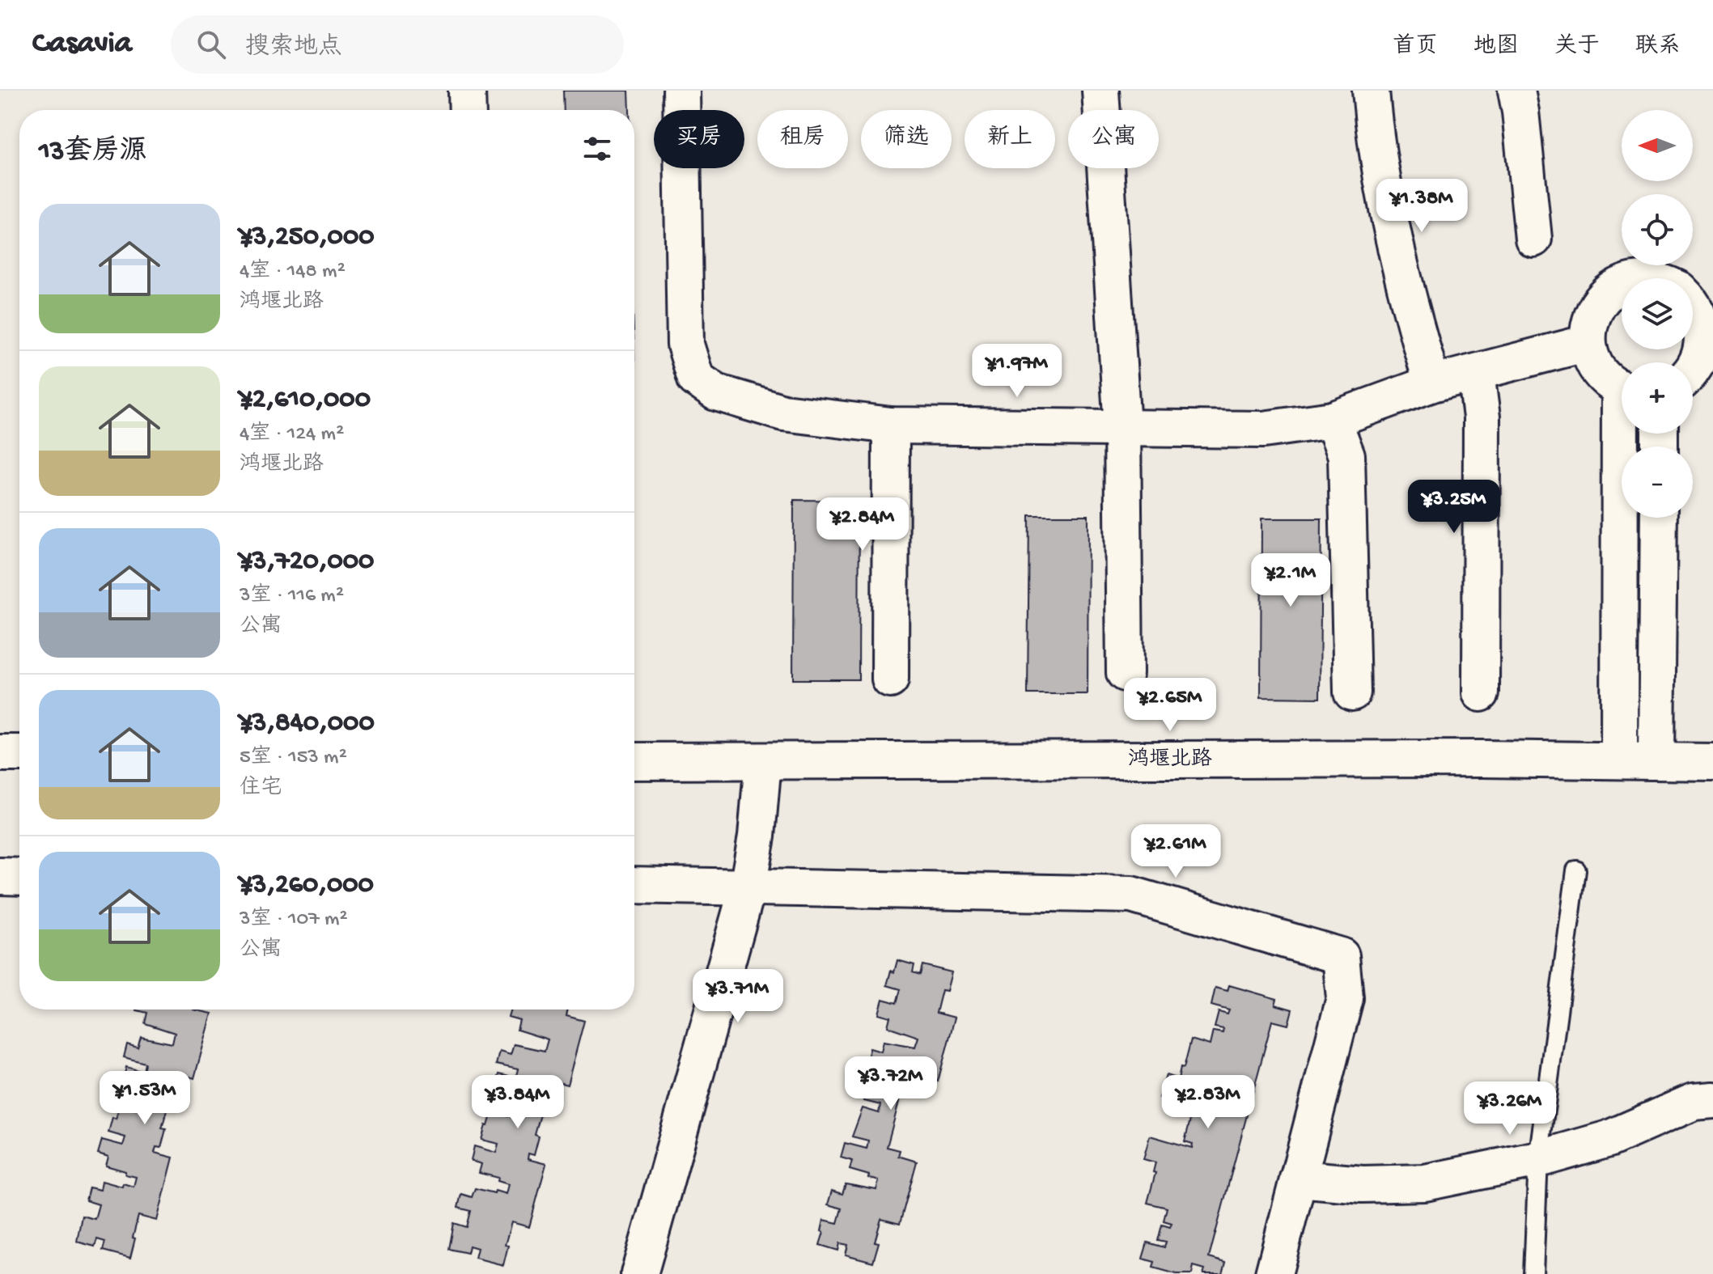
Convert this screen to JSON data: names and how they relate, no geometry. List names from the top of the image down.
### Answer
{
  "streets": {
    "street": ["鸿堰北路"]
  },
  "north": "left",
  "page": {
    "header": "Casavia",
    "search": "搜索地点",
    "nav": [
      "首页",
      "地图",
      "关于",
      "联系"
    ],
    "map_buttons": ["+", "−"],
    "chip": [
      "买房",
      "租房",
      "筛选",
      "新上",
      "公寓"
    ],
    "heading": "13套房源",
    "price": [
      "¥1.38M",
      "¥1.97M",
      "¥3.25M",
      "¥2.84M",
      "¥2.1M",
      "¥2.65M",
      "¥2.61M",
      "¥3.71M",
      "¥3.72M",
      "¥1.53M",
      "¥3.84M",
      "¥2.83M",
      "¥3.26M"
    ],
    "list": [
      {
        "name": "¥3,250,000",
        "note": "4室 · 148 m² · 鸿堰北路"
      },
      {
        "name": "¥2,610,000",
        "note": "4室 · 124 m² · 鸿堰北路"
      },
      {
        "name": "¥3,720,000",
        "note": "3室 · 116 m² · 公寓"
      },
      {
        "name": "¥3,840,000",
        "note": "5室 · 153 m² · 住宅"
      },
      {
        "name": "¥3,260,000",
        "note": "3室 · 107 m² · 公寓"
      }
    ]
  }
}
